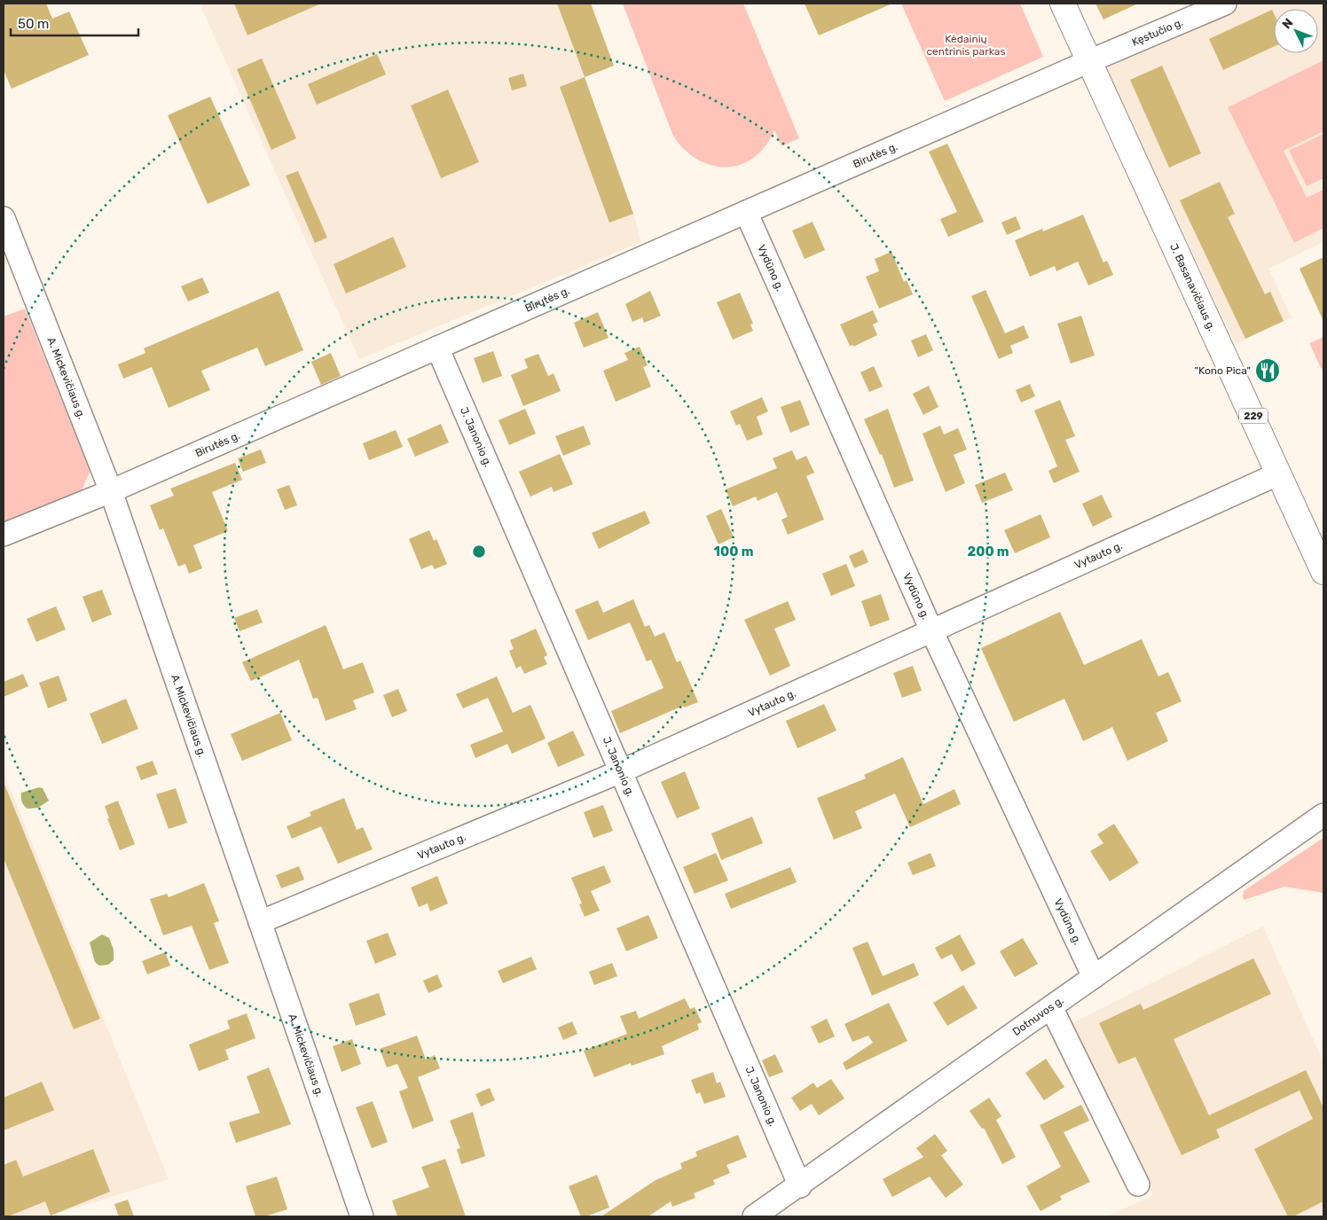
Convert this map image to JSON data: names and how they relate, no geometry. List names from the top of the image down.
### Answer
{
  "streets": {
    "main road": ["J. Basanavičiaus g.", "229"],
    "street": [
      "Kęstučio g.",
      "Birutės g.",
      "Vydūno g.",
      "A. Mickevičiaus g.",
      "J. Janonio g.",
      "Vytauto g.",
      "Dotnuvos g."
    ]
  },
  "crossings": [
    ["Kęstučio g.", "Birutės g."],
    ["Kęstučio g.", "J. Basanavičiaus g."],
    ["Birutės g.", "Vydūno g."],
    ["Birutės g.", "J. Basanavičiaus g."],
    ["Birutės g.", "A. Mickevičiaus g."],
    ["Birutės g.", "J. Janonio g."],
    ["Vydūno g.", "Vytauto g."],
    ["Vydūno g.", "Dotnuvos g."],
    ["J. Basanavičiaus g.", "Vytauto g."],
    ["A. Mickevičiaus g.", "Vytauto g."],
    ["J. Janonio g.", "Vytauto g."],
    ["J. Janonio g.", "Dotnuvos g."]
  ],
  "parks": ["Kėdainių centrinis parkas"],
  "places": {
    "restaurant": ["\"Kono Pica\""]
  },
  "scale_bar": "50 m",
  "north": "top left",
  "rings": ["100 m", "200 m"]
}
